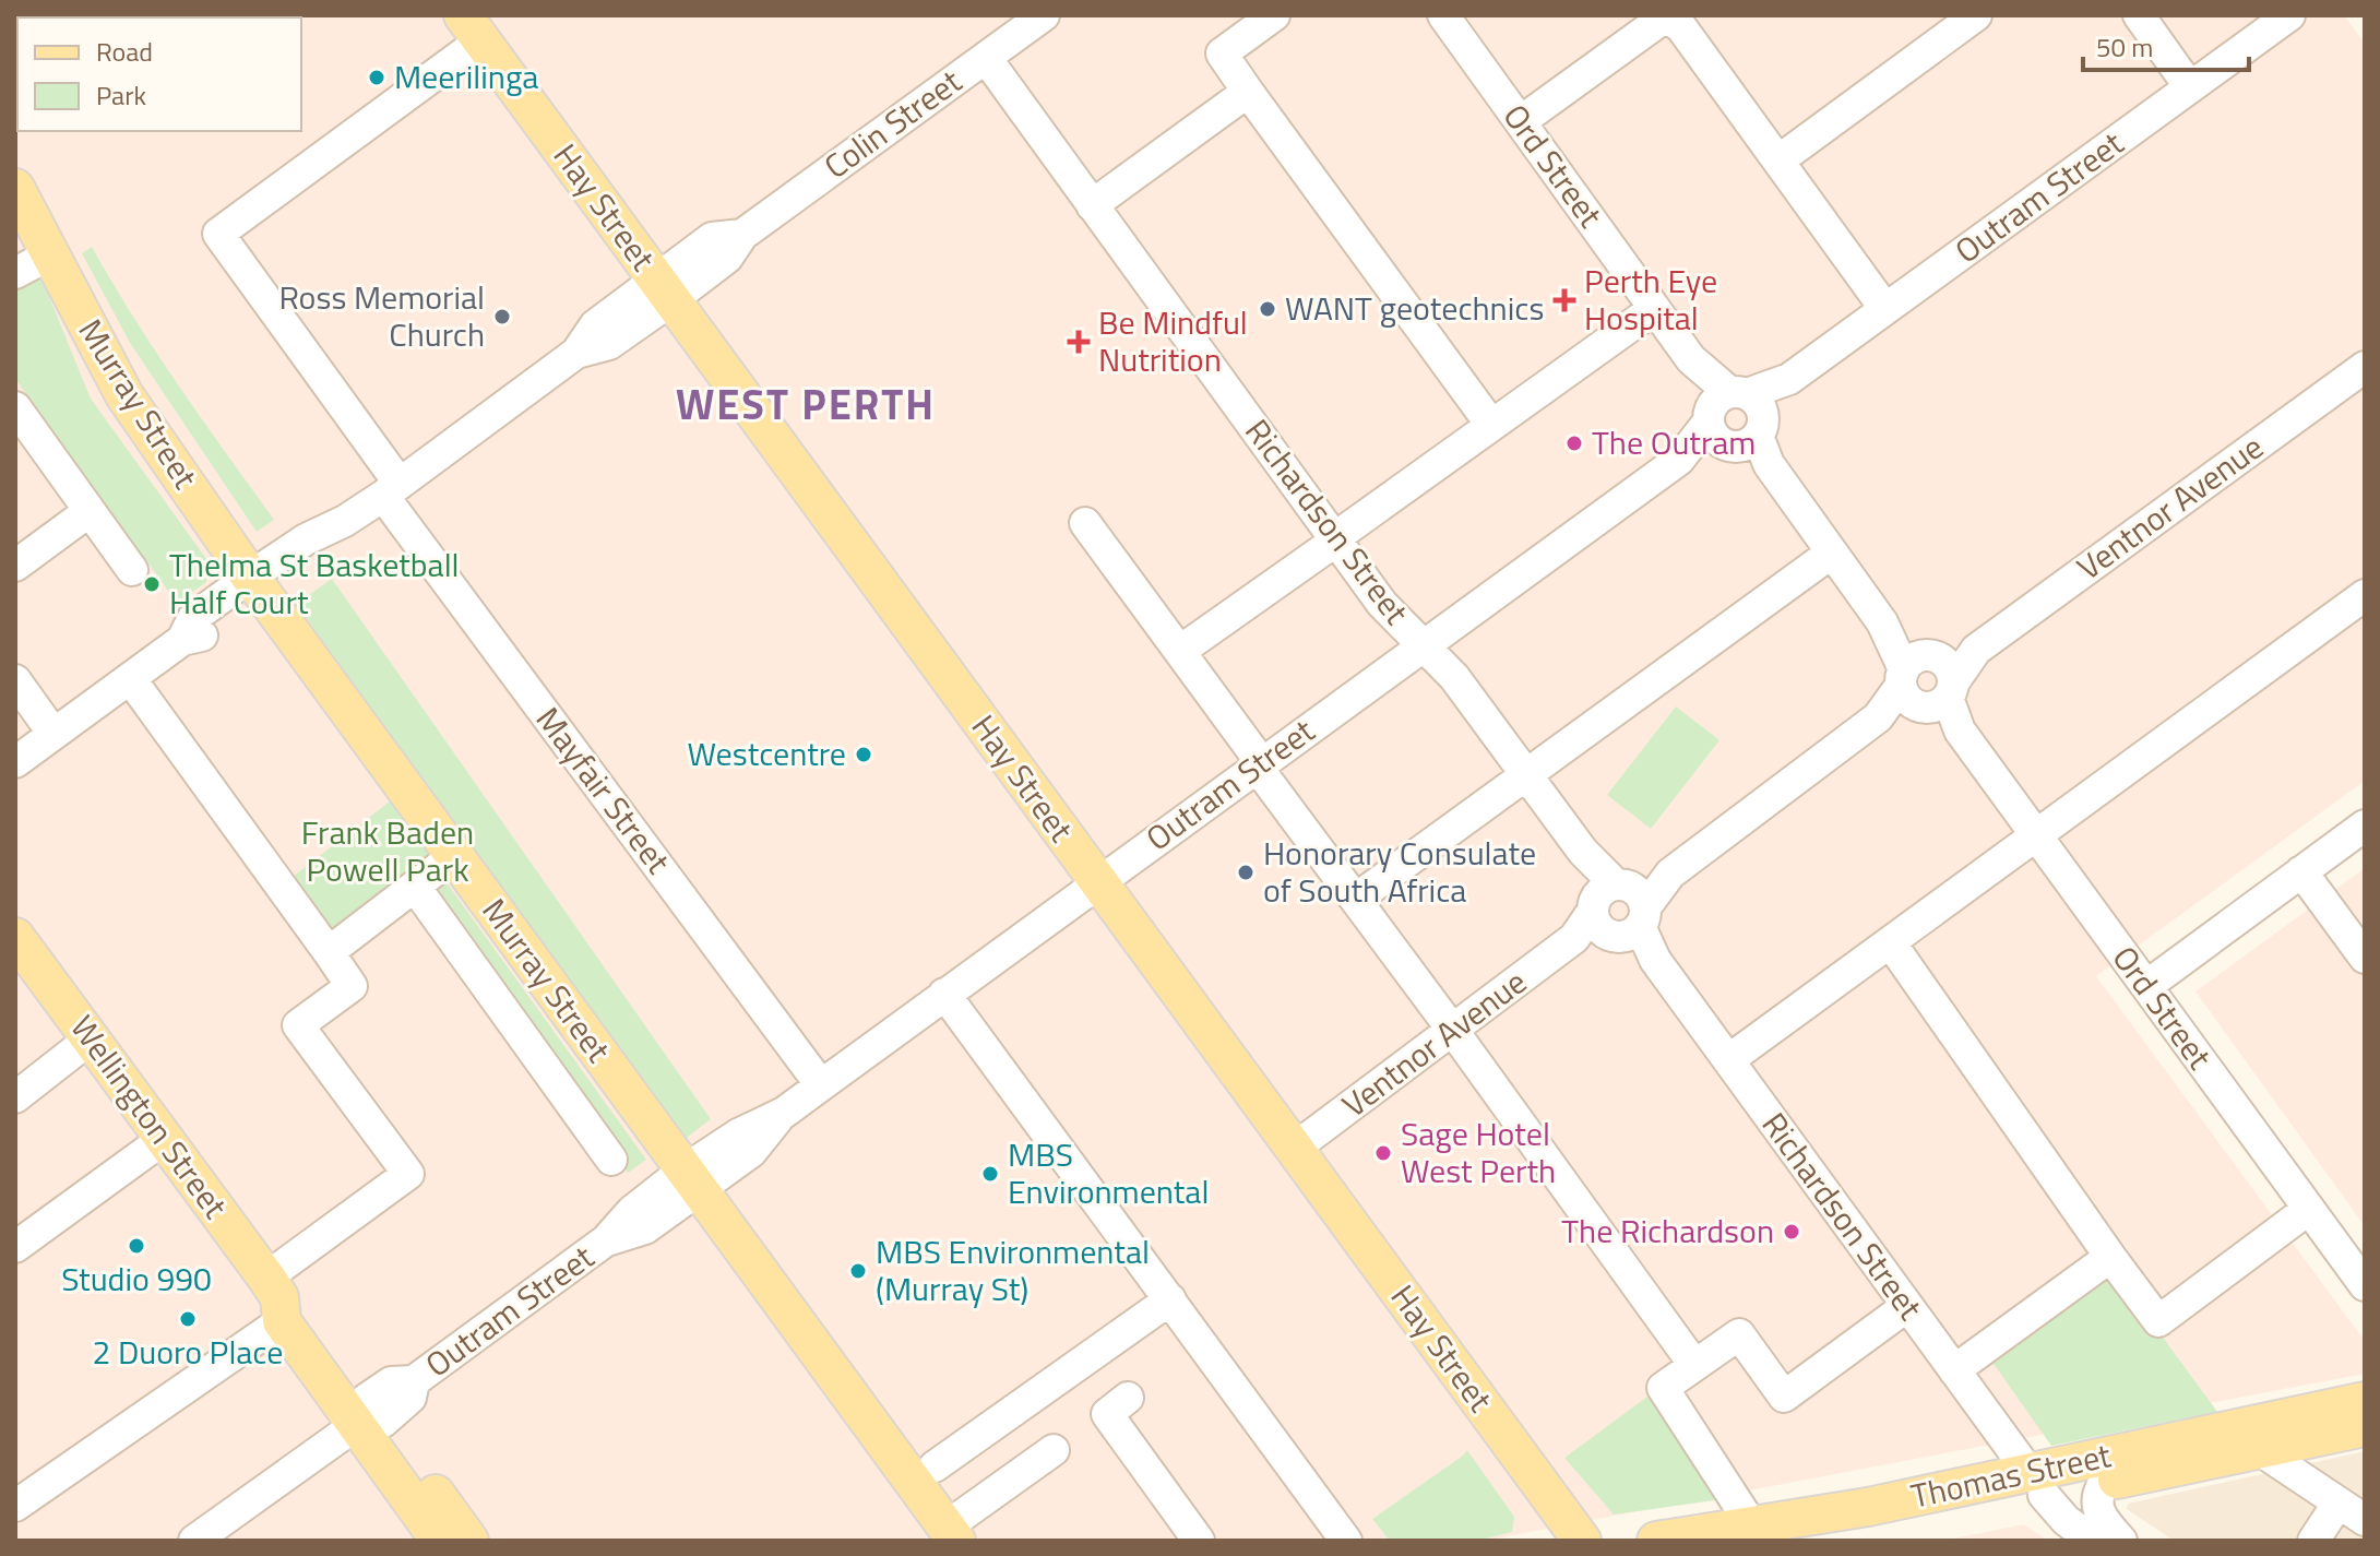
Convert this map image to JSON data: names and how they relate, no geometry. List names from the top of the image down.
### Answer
{
  "streets": {
    "main road": [
      "Hay Street",
      "Murray Street",
      "Wellington Street",
      "Thomas Street"
    ],
    "street": [
      "Colin Street",
      "Ord Street",
      "Outram Street",
      "Ventnor Avenue",
      "Richardson Street",
      "Mayfair Street"
    ]
  },
  "crossings": [
    ["Colin Street", "Hay Street"],
    ["Colin Street", "Murray Street"],
    ["Colin Street", "Richardson Street"],
    ["Colin Street", "Mayfair Street"],
    ["Ord Street", "Outram Street"],
    ["Ord Street", "Ventnor Avenue"],
    ["Outram Street", "Hay Street"],
    ["Outram Street", "Murray Street"],
    ["Outram Street", "Richardson Street"],
    ["Outram Street", "Mayfair Street"],
    ["Outram Street", "Wellington Street"],
    ["Hay Street", "Ventnor Avenue"],
    ["Hay Street", "Mayfair Street"],
    ["Ventnor Avenue", "Richardson Street"],
    ["Richardson Street", "Thomas Street"]
  ],
  "districts": ["WEST PERTH"],
  "parks": ["Frank Baden Powell Park"],
  "places": {
    "other": [
      "Meerilinga",
      "WANT geotechnics",
      "Ross Memorial Church",
      "The Outram",
      "Thelma St Basketball Half Court",
      "Westcentre",
      "Honorary Consulate of South Africa",
      "Sage Hotel West Perth",
      "MBS Environmental",
      "The Richardson",
      "Studio 990",
      "MBS Environmental (Murray St)",
      "2 Duoro Place"
    ],
    "health": ["Perth Eye Hospital", "Be Mindful Nutrition"]
  },
  "legend": ["Road", "Park"],
  "scale_bar": "50 m"
}
